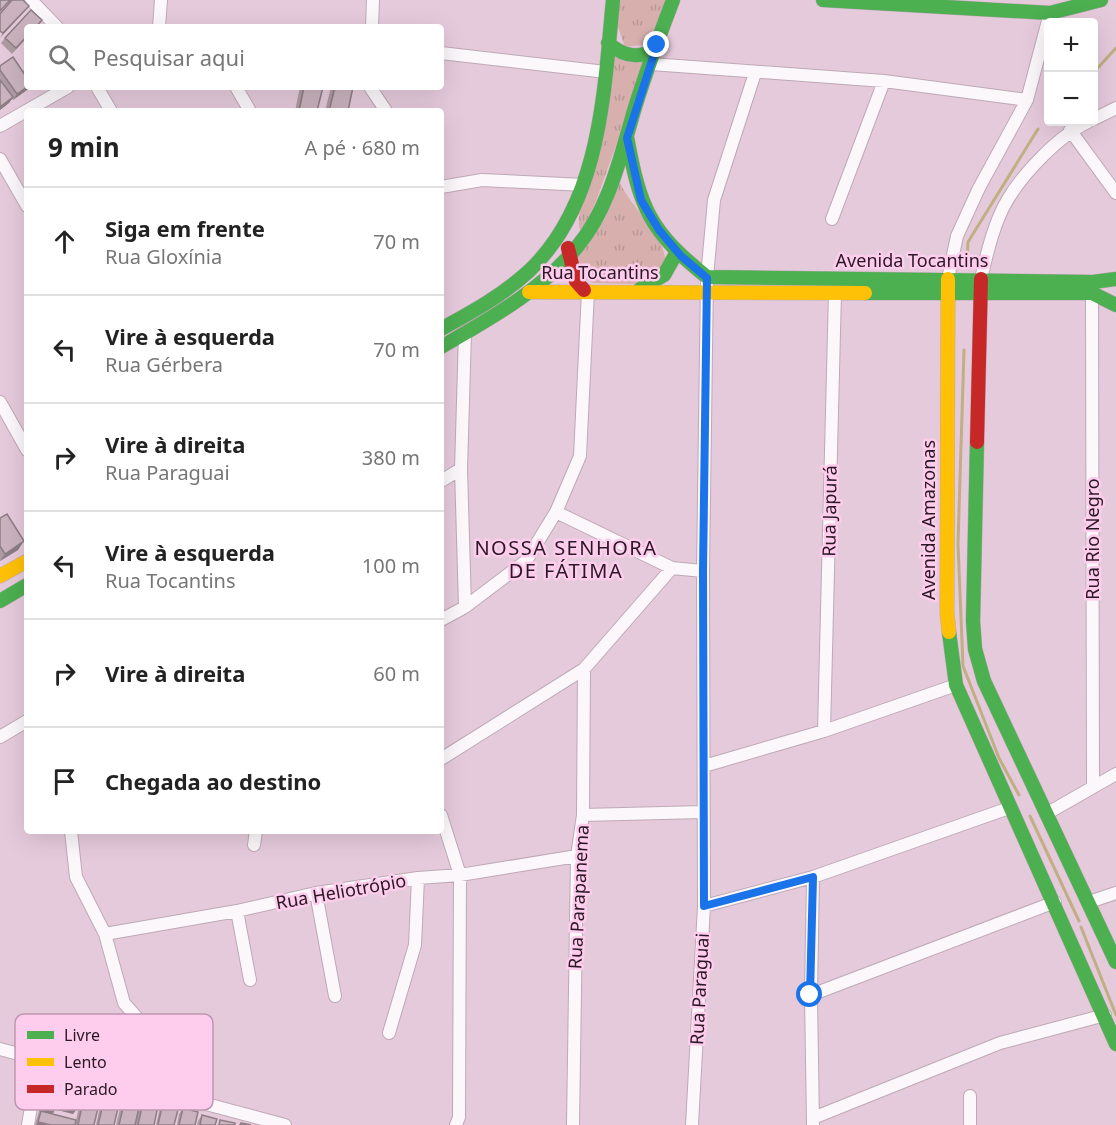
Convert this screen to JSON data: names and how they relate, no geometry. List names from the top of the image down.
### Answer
{
  "streets": {
    "street": [
      "Avenida Tocantins",
      "Rua Tocantins",
      "Rua Japurá",
      "Avenida Amazonas",
      "Rua Rio Negro",
      "Rua Heliotrópio",
      "Rua Parapanema",
      "Rua Paraguai"
    ]
  },
  "crossings": [
    ["Avenida Tocantins", "Rua Tocantins"],
    ["Avenida Tocantins", "Rua Japurá"],
    ["Avenida Tocantins", "Avenida Amazonas"],
    ["Avenida Tocantins", "Rua Rio Negro"],
    ["Avenida Tocantins", "Rua Paraguai"],
    ["Rua Tocantins", "Rua Paraguai"],
    ["Rua Heliotrópio", "Rua Parapanema"]
  ],
  "districts": ["NOSSA SENHORA DE FÁTIMA"],
  "legend": ["Livre", "Lento", "Parado"],
  "page": {
    "map_buttons": ["+", "−"],
    "search": "Pesquisar aqui",
    "heading": ["9 min", "A pé · 680 m"],
    "list": [
      ["Siga em frente", "Rua Gloxínia", "70 m"],
      ["Vire à esquerda", "Rua Gérbera", "70 m"],
      ["Vire à direita", "Rua Paraguai", "380 m"],
      ["Vire à esquerda", "Rua Tocantins", "100 m"],
      ["Vire à direita", "60 m"],
      "Chegada ao destino"
    ]
  }
}
